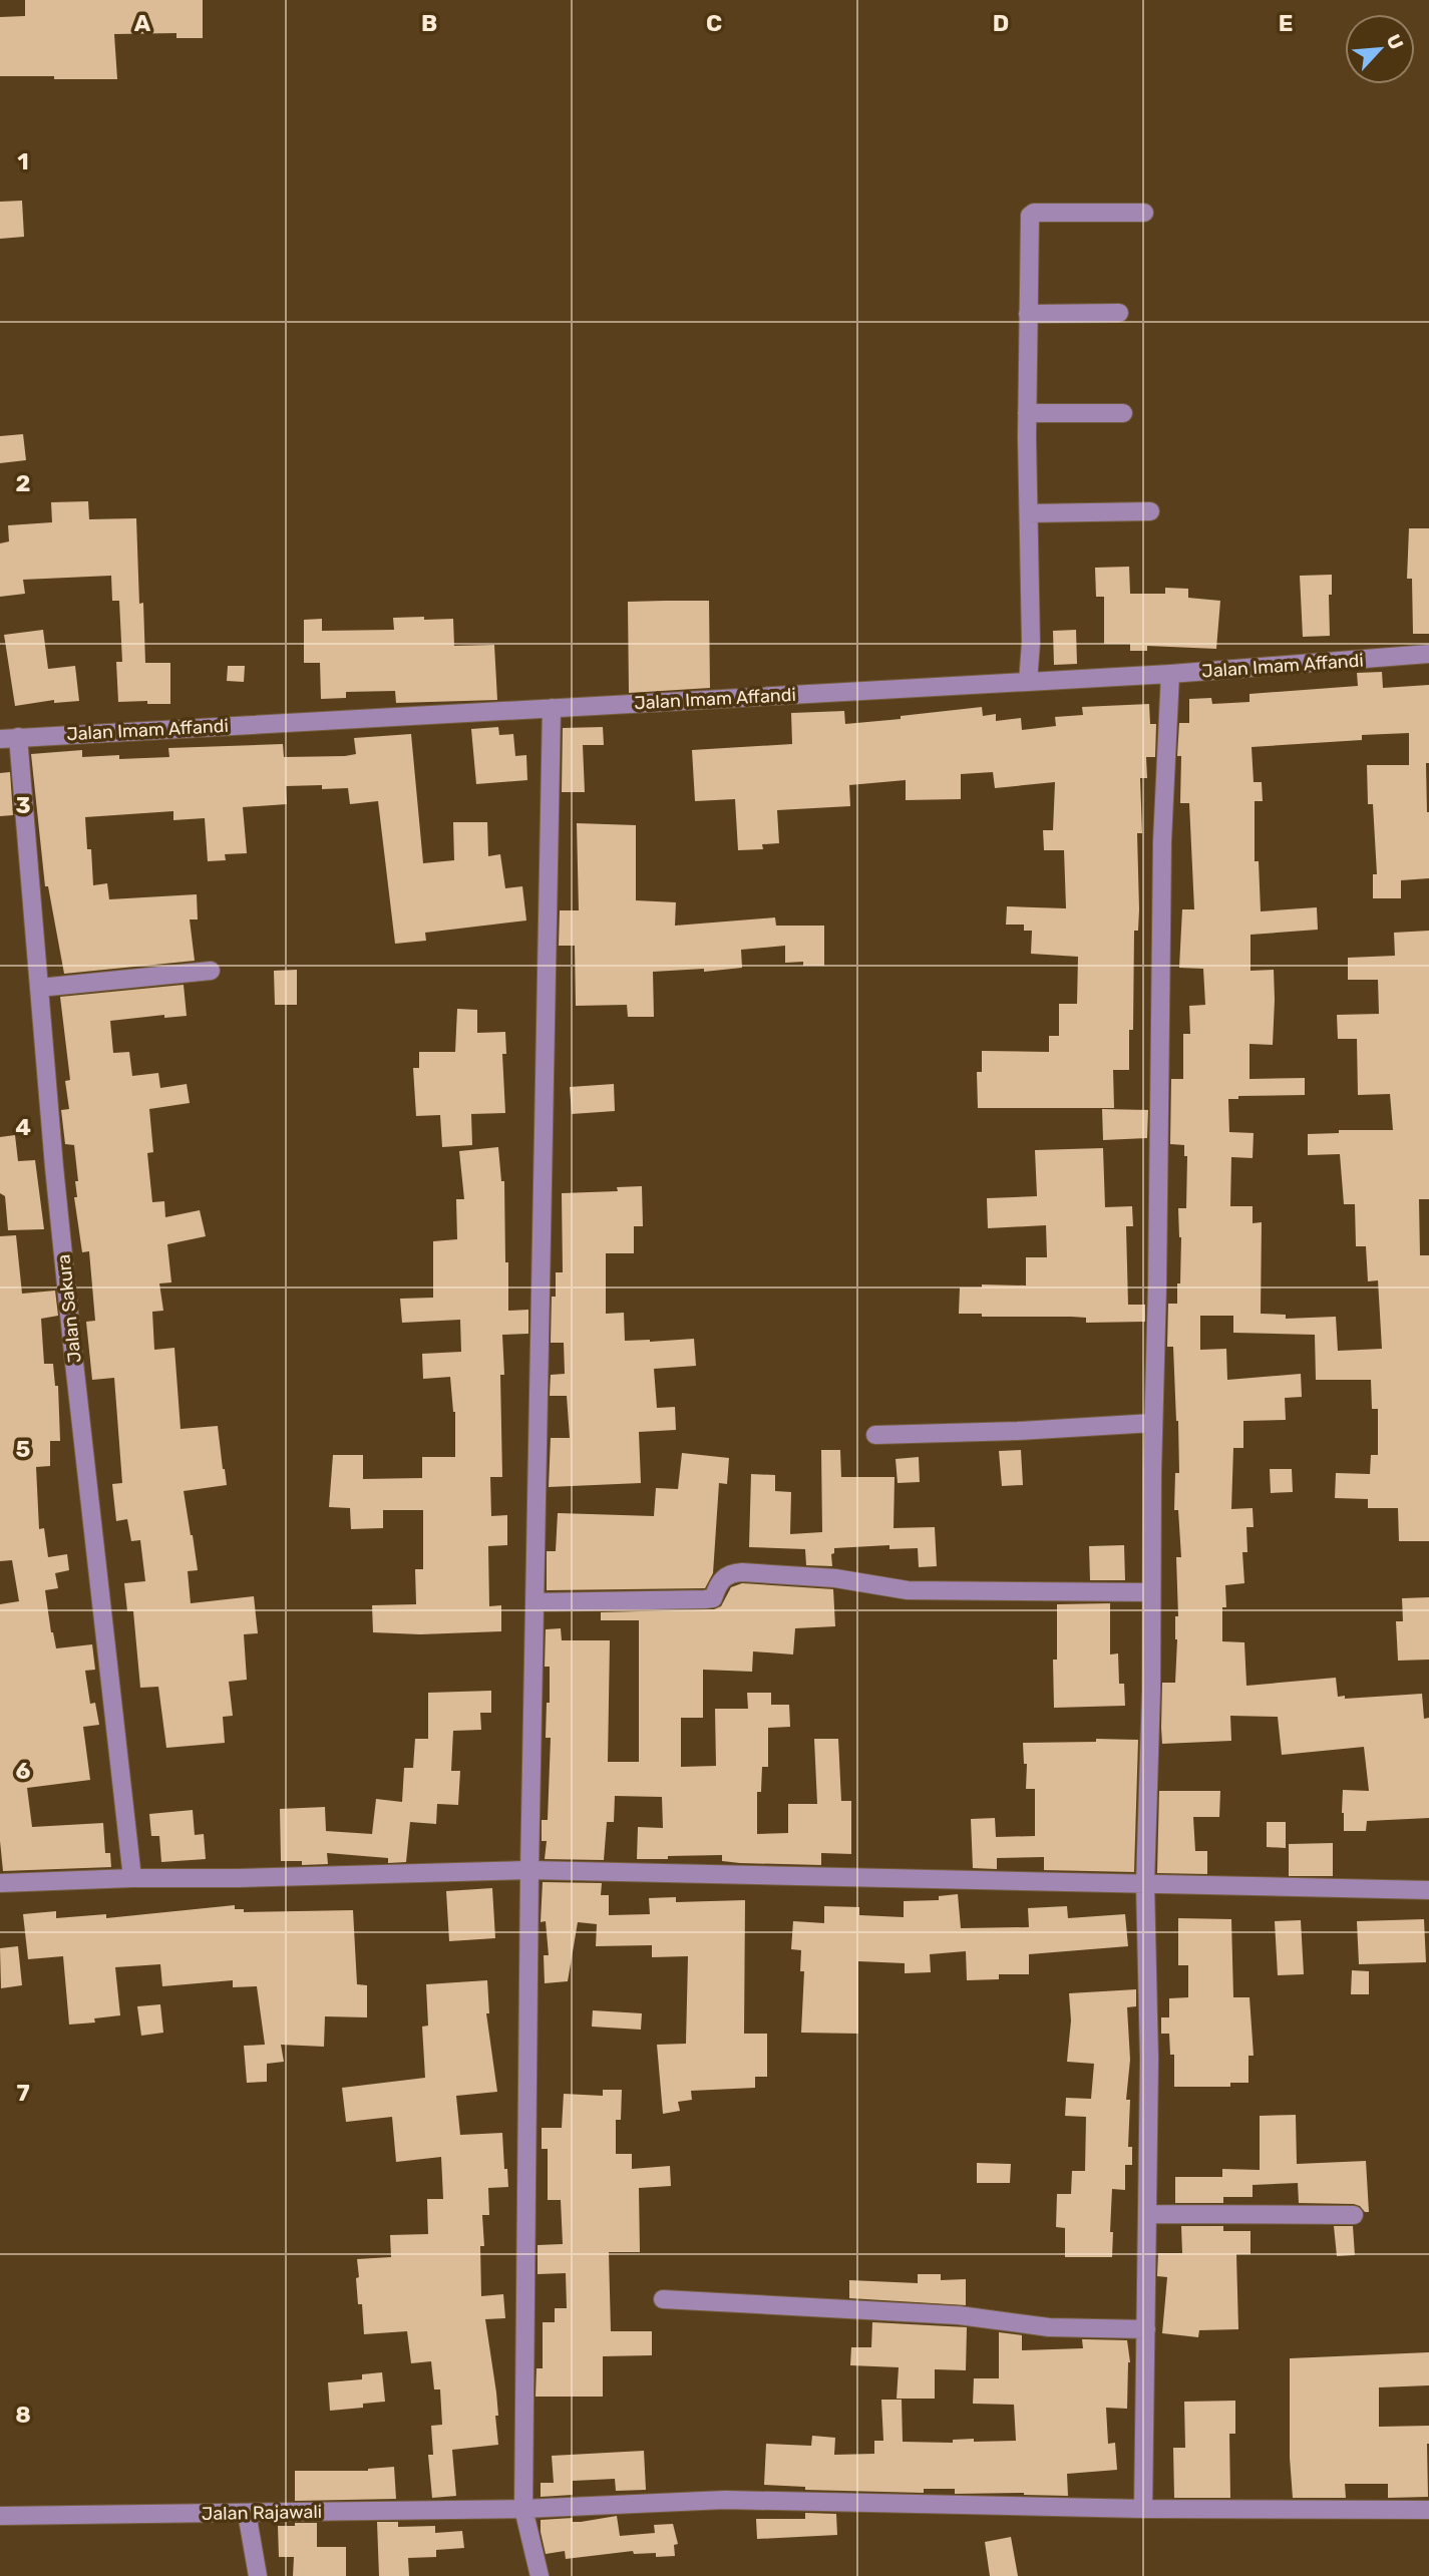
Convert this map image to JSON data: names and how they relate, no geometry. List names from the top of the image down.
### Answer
{
  "streets": {
    "street": ["Jalan Imam Affandi", "Jalan Sakura", "Jalan Rajawali"]
  },
  "crossings": [
    ["Jalan Imam Affandi", "Jalan Sakura"]
  ],
  "north": "top right",
  "grid": {
    "columns": [
      "A",
      "B",
      "C",
      "D",
      "E"
    ],
    "rows": [
      "1",
      "2",
      "3",
      "4",
      "5",
      "6",
      "7",
      "8"
    ]
  }
}
